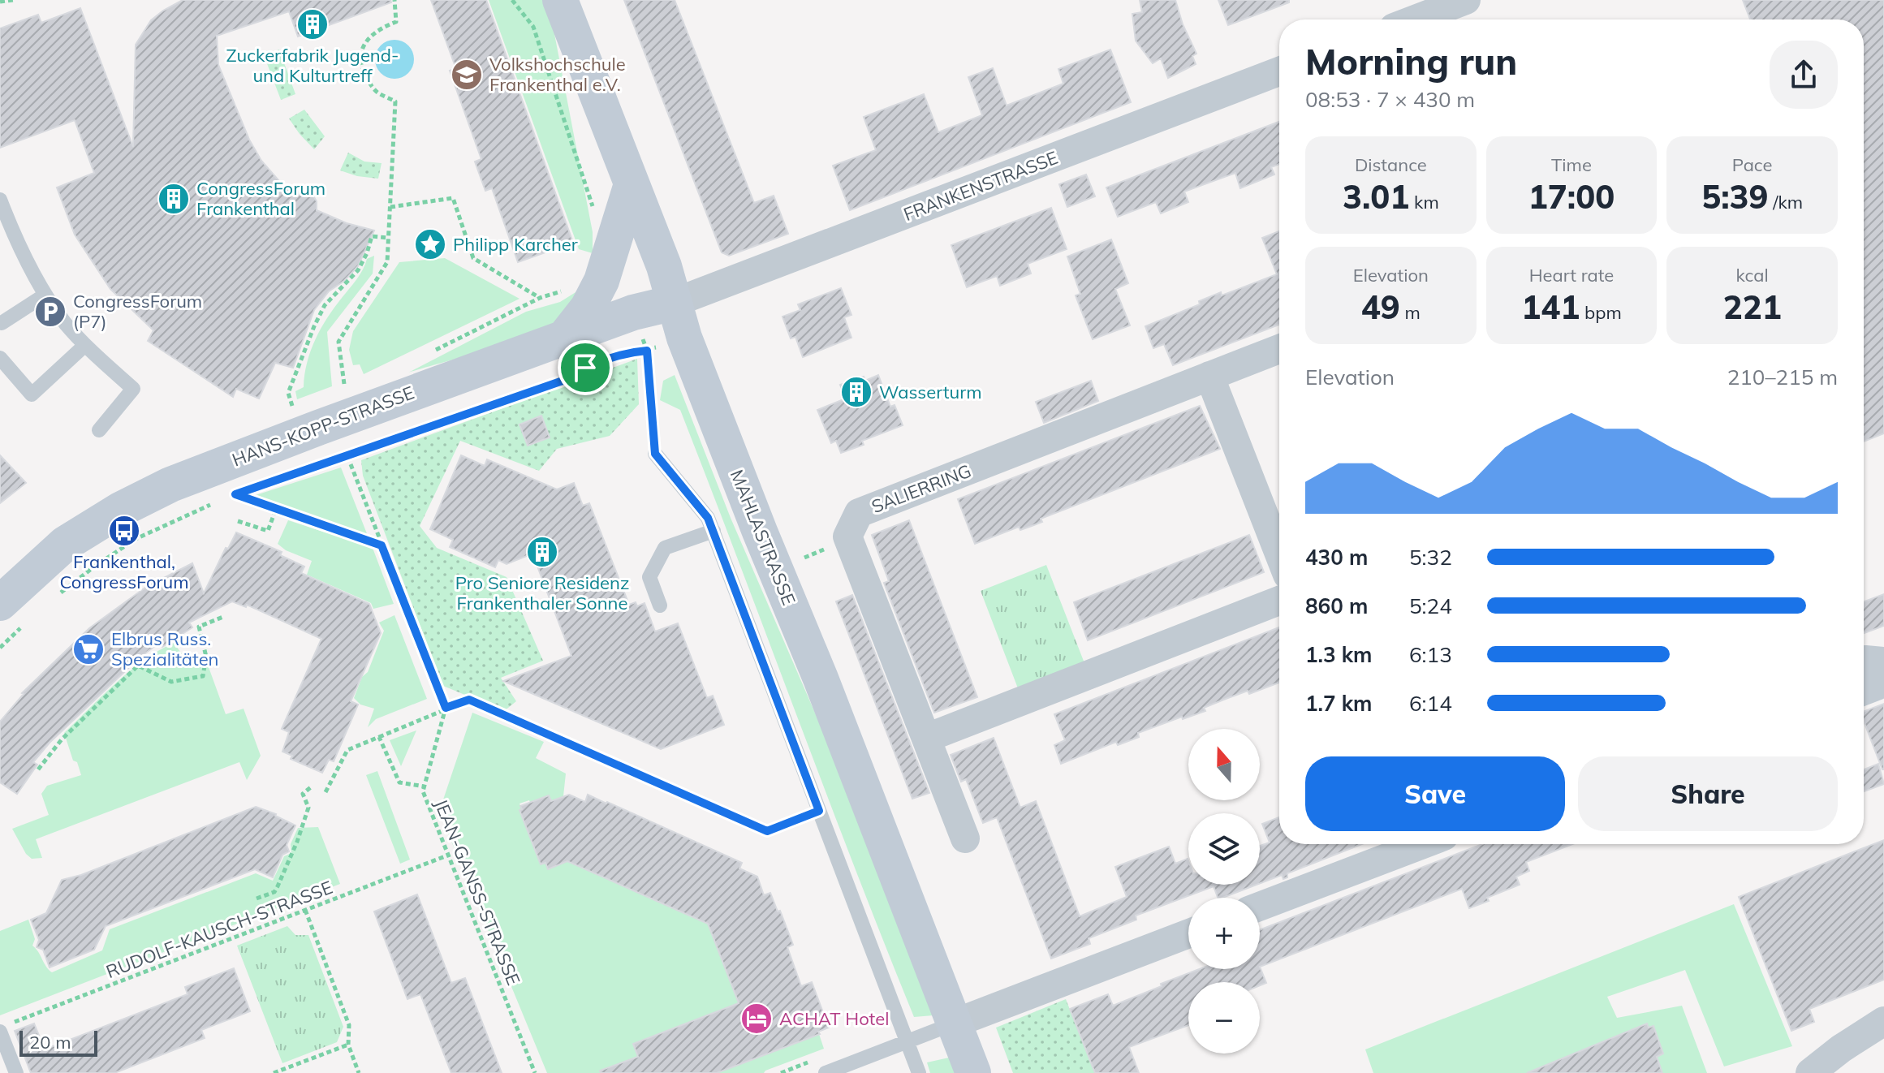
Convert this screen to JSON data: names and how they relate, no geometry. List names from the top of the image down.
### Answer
{
  "streets": {
    "main road": ["HANS-KOPP-STRASSE", "MAHLASTRASSE"],
    "street": ["FRANKENSTRASSE", "SALIERRING"],
    "path": ["JEAN-GANSS-STRASSE", "RUDOLF-KAUSCH-STRASSE"]
  },
  "crossings": [
    ["FRANKENSTRASSE", "HANS-KOPP-STRASSE"],
    ["FRANKENSTRASSE", "MAHLASTRASSE"],
    ["HANS-KOPP-STRASSE", "MAHLASTRASSE"],
    ["JEAN-GANSS-STRASSE", "RUDOLF-KAUSCH-STRASSE"]
  ],
  "places": {
    "building": [
      "Zuckerfabrik Jugend- und Kulturtreff",
      "CongressForum Frankenthal",
      "Wasserturm",
      "Pro Seniore Residenz Frankenthaler Sonne"
    ],
    "school or university": ["Volkshochschule Frankenthal e.V."],
    "place": ["Philipp Karcher"],
    "parking": ["CongressForum (P7)"],
    "bus stop": ["Frankenthal, CongressForum"],
    "supermarket": ["Elbrus Russ. Spezialitäten"],
    "hotel": ["ACHAT Hotel"]
  },
  "scale_bar": "20 m",
  "north": "top",
  "page": {
    "heading": ["Morning run", "08:53 · 7 × 430 m"],
    "stats": [
      ["Distance", "3.01 km"],
      ["Time", "17:00"],
      ["Pace", "5:39 /km"],
      ["Elevation", "49 m"],
      ["Heart rate", "141 bpm"],
      ["kcal", "221"]
    ],
    "chart": ["Elevation", "210–215 m"],
    "list": [
      {
        "name": "430 m",
        "note": "5:32"
      },
      {
        "name": "860 m",
        "note": "5:24"
      },
      {
        "name": "1.3 km",
        "note": "6:13"
      },
      {
        "name": "1.7 km",
        "note": "6:14"
      }
    ],
    "map_buttons": ["+", "−"],
    "buttons": ["Save", "Share"],
    "scale": "20 m"
  }
}
